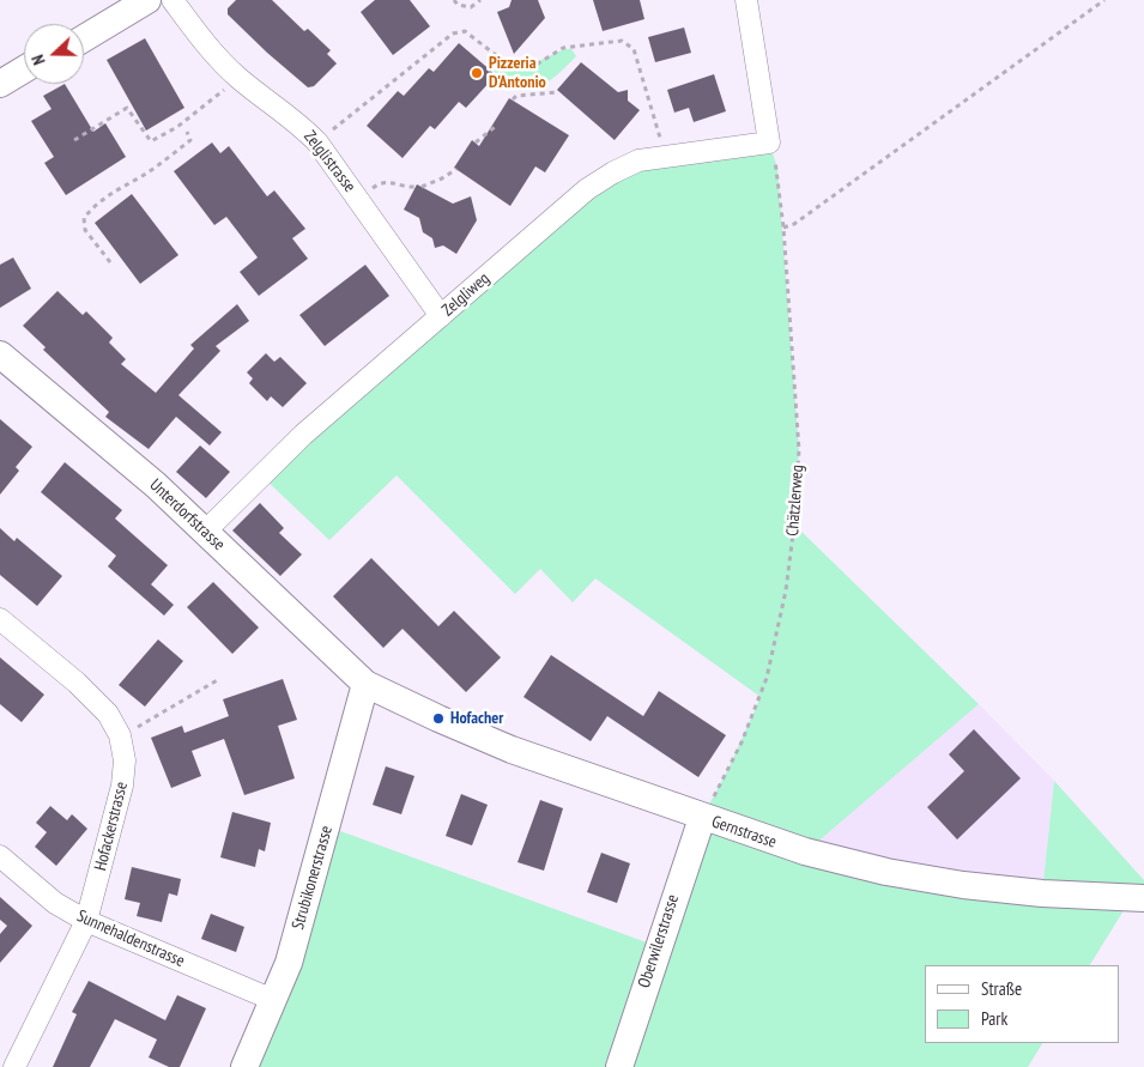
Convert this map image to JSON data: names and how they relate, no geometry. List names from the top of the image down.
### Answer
{
  "streets": {
    "street": [
      "Zelglistrasse",
      "Zelgliweg",
      "Unterdorfstrasse",
      "Hofackerstrasse",
      "Gernstrasse",
      "Strubikonerstrasse",
      "Sunnehaldenstrasse",
      "Oberwilerstrasse"
    ],
    "path": ["Chätzlerweg"]
  },
  "crossings": [
    ["Zelglistrasse", "Zelgliweg"],
    ["Zelgliweg", "Unterdorfstrasse"],
    ["Chätzlerweg", "Gernstrasse"],
    ["Chätzlerweg", "Oberwilerstrasse"],
    ["Unterdorfstrasse", "Gernstrasse"],
    ["Unterdorfstrasse", "Strubikonerstrasse"],
    ["Hofackerstrasse", "Sunnehaldenstrasse"],
    ["Gernstrasse", "Strubikonerstrasse"],
    ["Gernstrasse", "Oberwilerstrasse"],
    ["Strubikonerstrasse", "Sunnehaldenstrasse"]
  ],
  "places": ["Pizzeria D'Antonio", "Hofacher"],
  "legend": ["Straße", "Park"],
  "north": "left"
}
